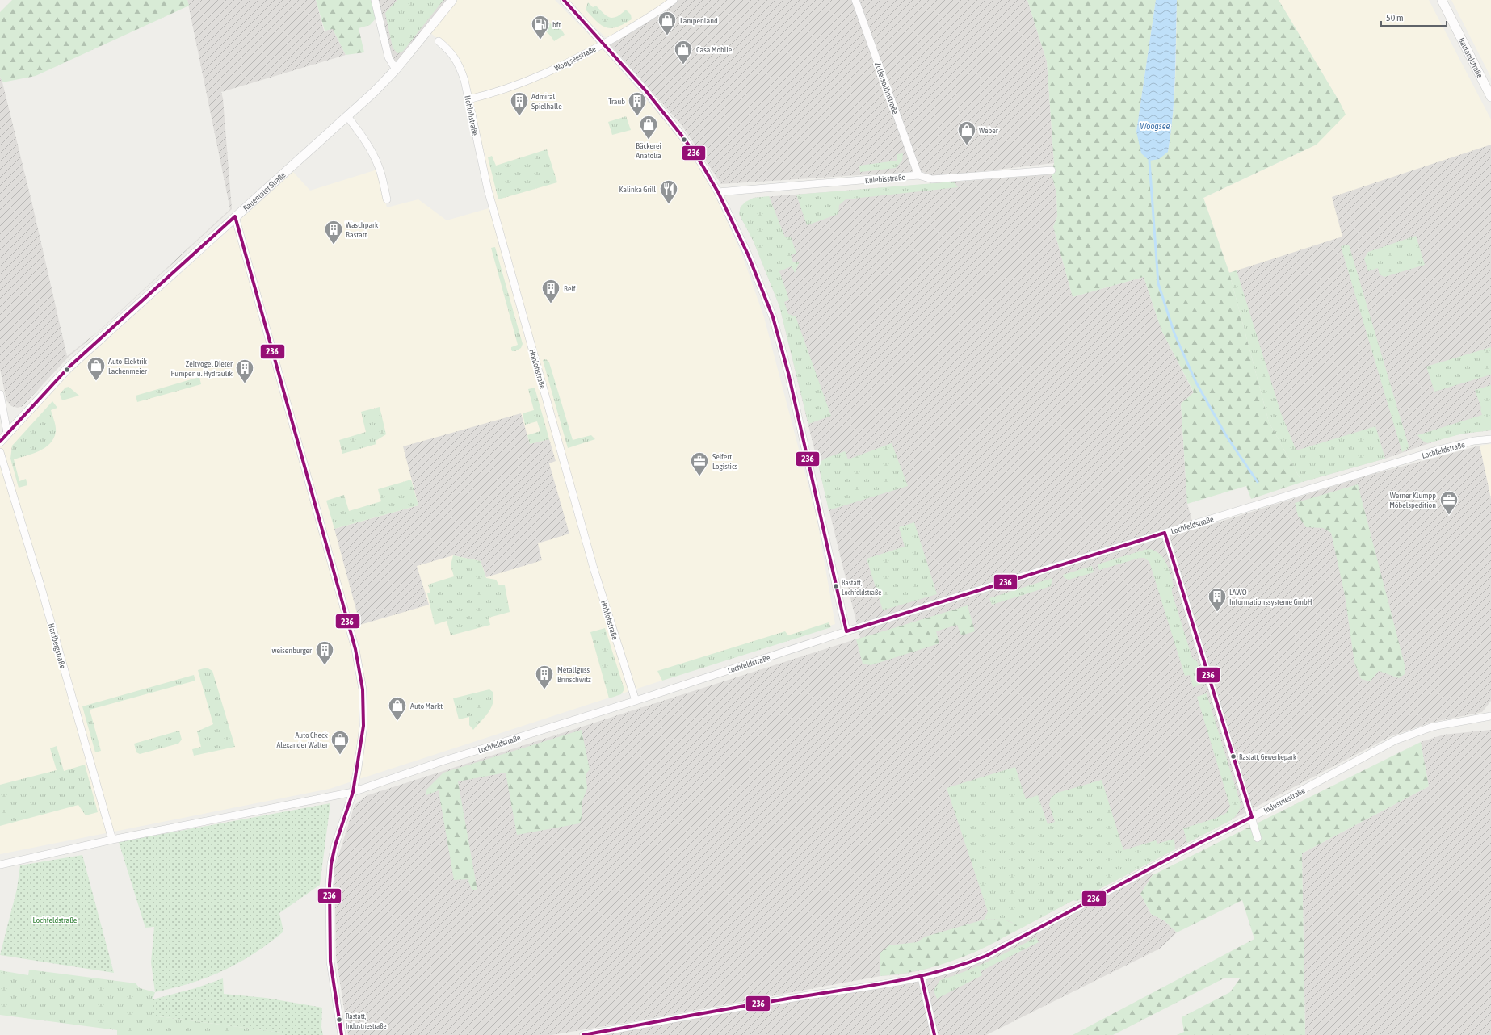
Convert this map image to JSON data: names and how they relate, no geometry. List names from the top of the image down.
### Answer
{
  "streets": {
    "street": [
      "Baulandstraße",
      "Woogseestraße",
      "Zollersbühnstraße",
      "Hohlohstraße",
      "Kniebisstraße",
      "Rauentaler Straße",
      "Lochfeldstraße",
      "Hardbergstraße",
      "Industriestraße"
    ]
  },
  "crossings": [
    ["Woogseestraße", "Hohlohstraße"],
    ["Zollersbühnstraße", "Kniebisstraße"],
    ["Hohlohstraße", "Lochfeldstraße"],
    ["Lochfeldstraße", "Hardbergstraße"]
  ],
  "water": ["Woogsee"],
  "parks": ["Lochfeldstraße"],
  "places": {
    "shop": [
      "Lampenland",
      "Casa Mobile",
      "Bäckerei Anatolia",
      "Weber",
      "Auto-Elektrik Lachenmeier",
      "Auto Markt",
      "Auto Check Alexander Walter"
    ],
    "fuel station": ["bft"],
    "building": [
      "Admiral Spielhalle",
      "Traub",
      "Waschpark Rastatt",
      "Reif",
      "Zeitvogel Dieter Pumpen u. Hydraulik",
      "LAWO Informationssysteme GmbH",
      "weisenburger",
      "Metallguss Brinschwitz"
    ],
    "restaurant": ["Kalinka Grill"],
    "office": ["Seifert Logistics", "Werner Klumpp Möbelspedition"],
    "other": ["Rastatt, Lochfeldstraße", "Rastatt, Gewerbepark", "Rastatt, Industriestraße"]
  },
  "lines": ["transit line 236"],
  "scale_bar": "50 m"
}
